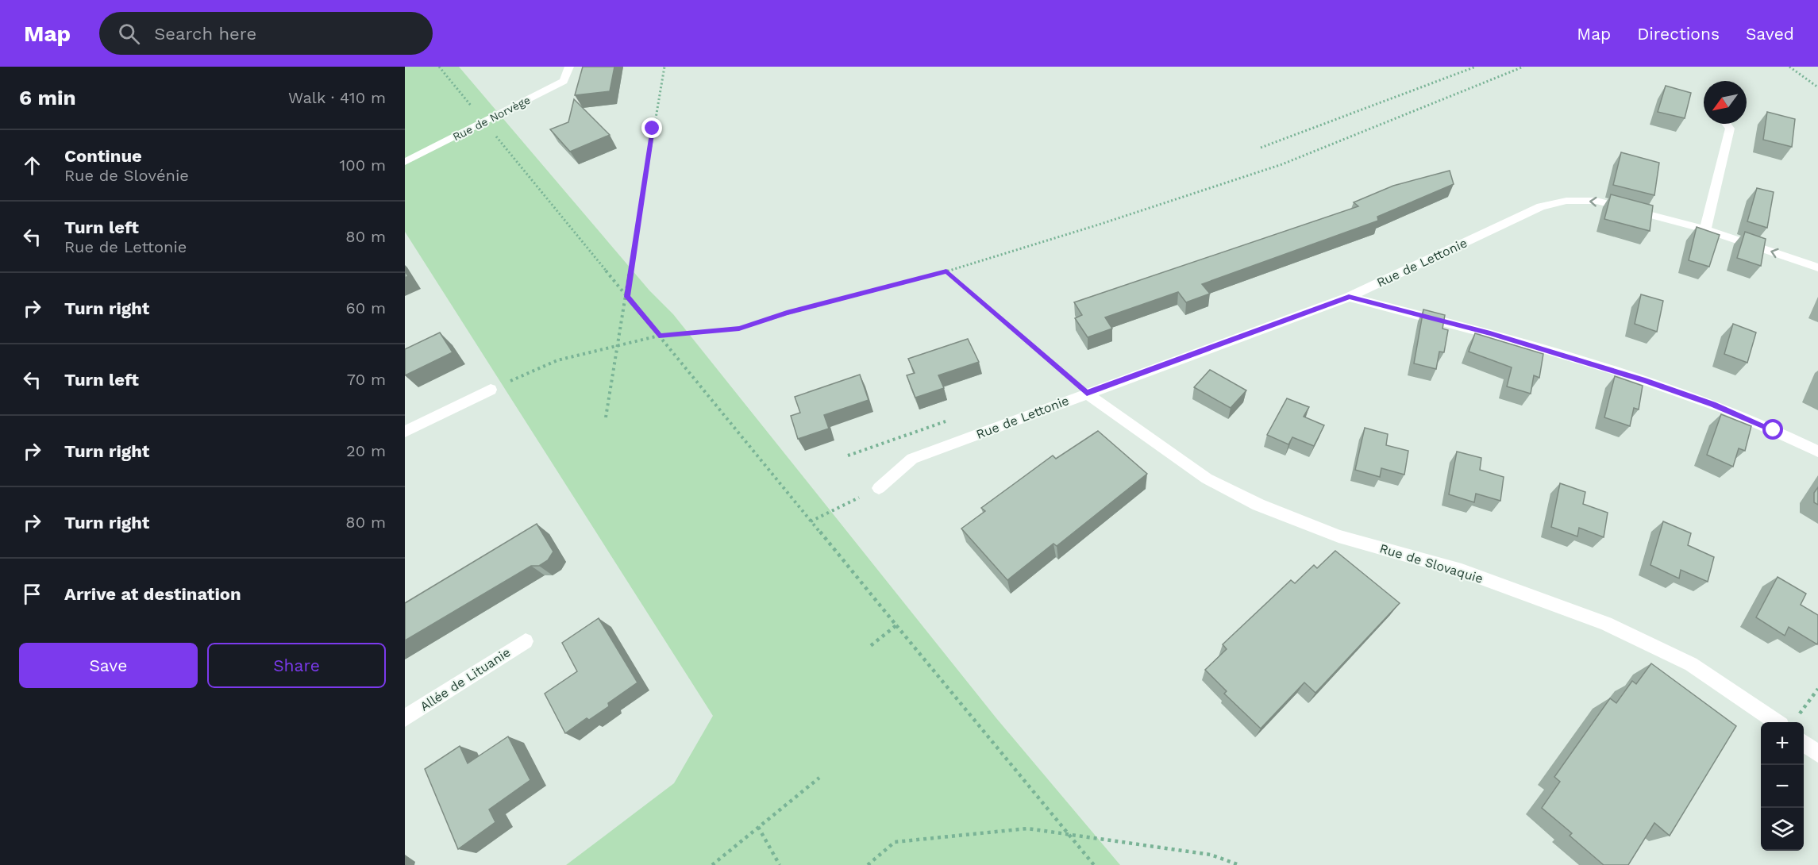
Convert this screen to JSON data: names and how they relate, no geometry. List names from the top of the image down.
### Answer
{
  "streets": {
    "street": [
      "Rue de Norvège",
      "Rue de Lettonie",
      "Rue de Slovaquie",
      "Allée de Lituanie"
    ]
  },
  "crossings": [
    ["Rue de Lettonie", "Rue de Slovaquie"]
  ],
  "north": "bottom left",
  "page": {
    "header": "Map",
    "search": "Search here",
    "nav": ["Map", "Directions", "Saved"],
    "heading": ["6 min", "Walk · 410 m"],
    "list": [
      ["Continue", "Rue de Slovénie", "100 m"],
      ["Turn left", "Rue de Lettonie", "80 m"],
      ["Turn right", "60 m"],
      ["Turn left", "70 m"],
      ["Turn right", "20 m"],
      ["Turn right", "80 m"],
      "Arrive at destination"
    ],
    "buttons": ["Save", "Share"],
    "map_buttons": ["+", "−"]
  }
}
